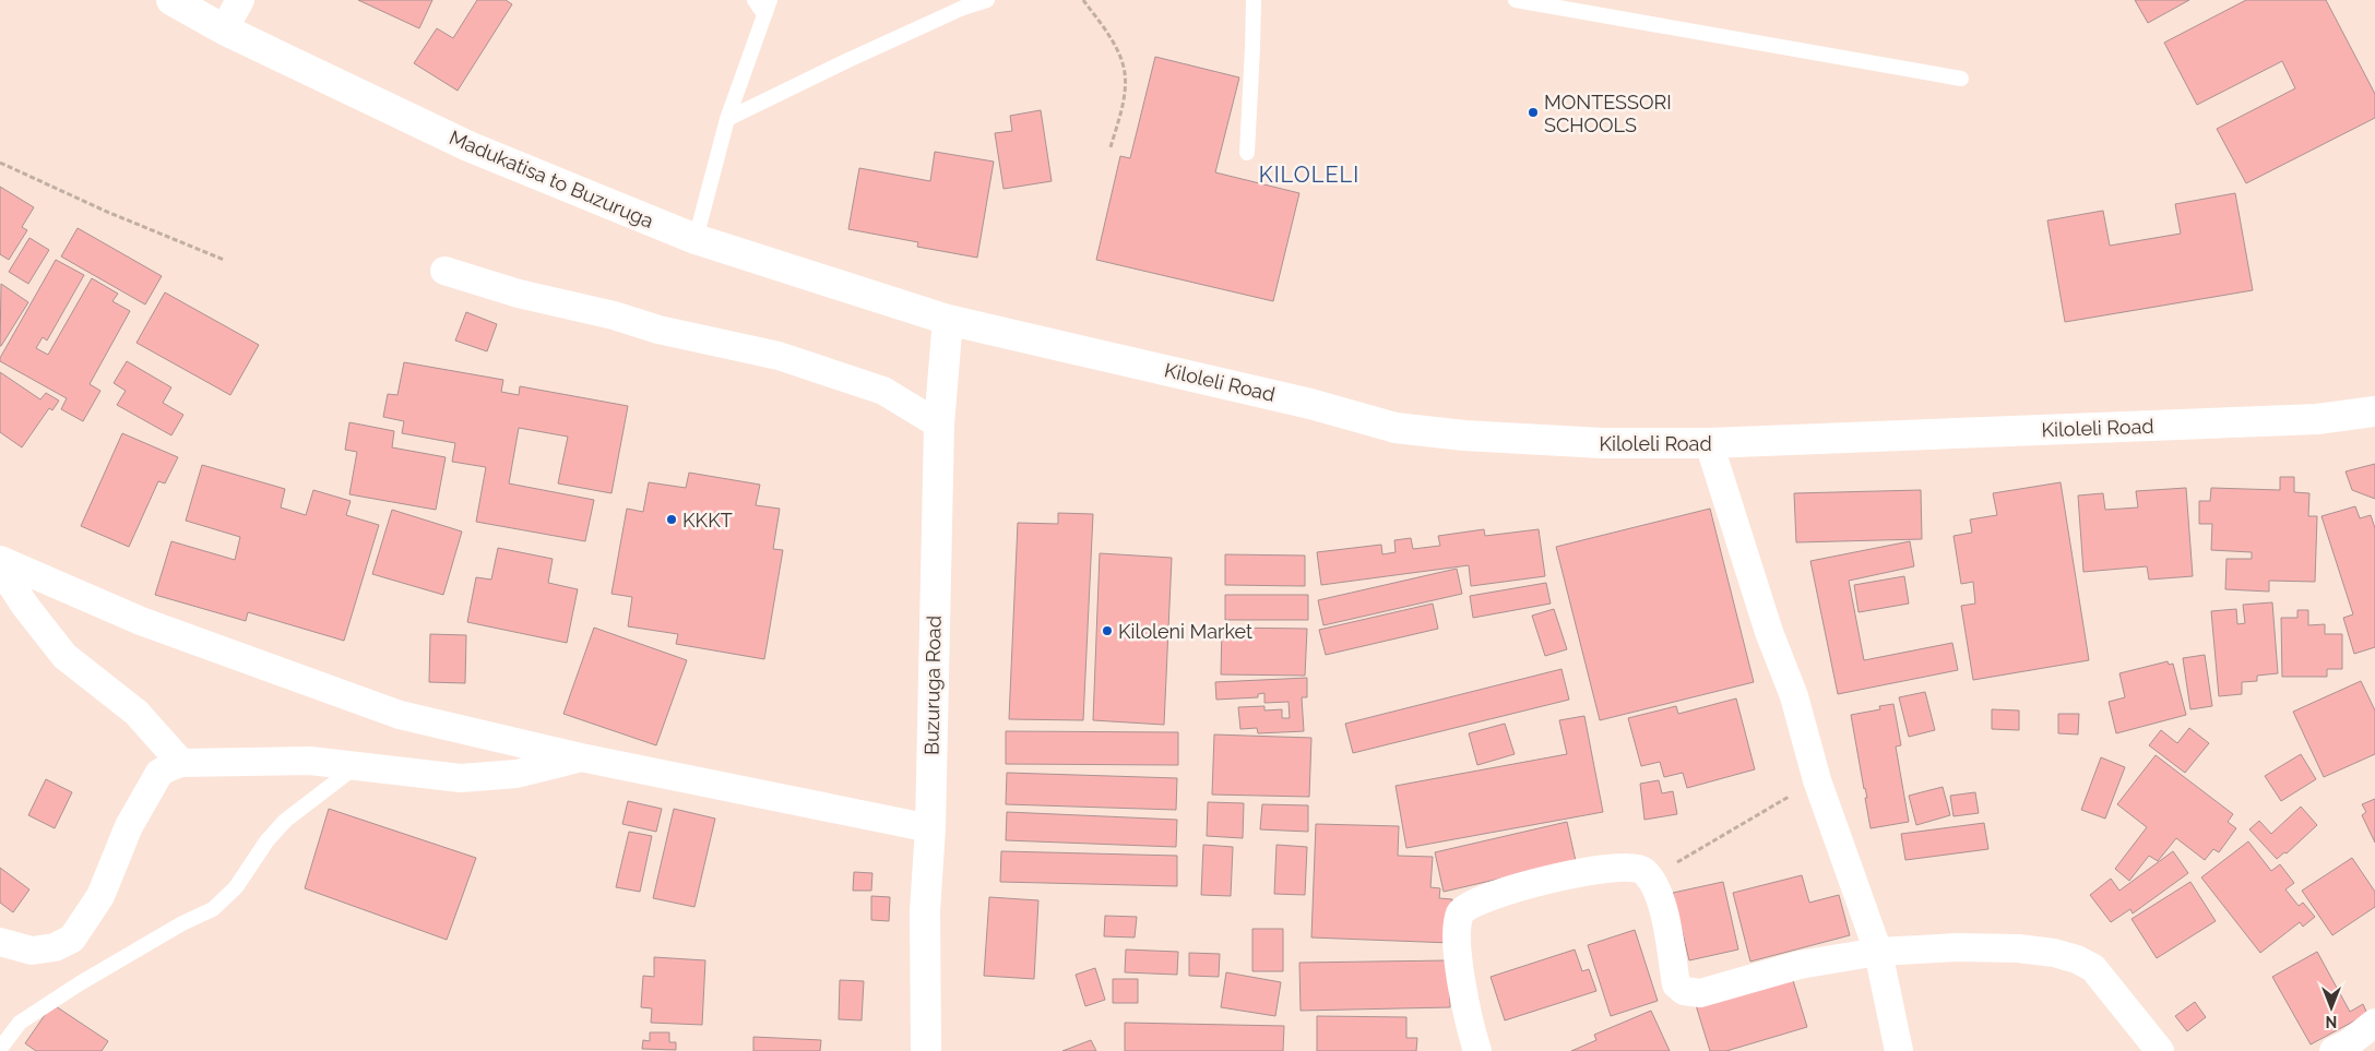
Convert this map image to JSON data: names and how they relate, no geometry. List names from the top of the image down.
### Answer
{
  "streets": {
    "main road": ["Madukatisa to Buzuruga", "Kiloleli Road", "Buzuruga Road"]
  },
  "crossings": [
    ["Madukatisa to Buzuruga", "Kiloleli Road"],
    ["Madukatisa to Buzuruga", "Buzuruga Road"],
    ["Kiloleli Road", "Buzuruga Road"]
  ],
  "districts": ["KILOLELI"],
  "places": ["MONTESSORI SCHOOLS", "KKKT", "Kiloleni Market"],
  "north": "bottom"
}
